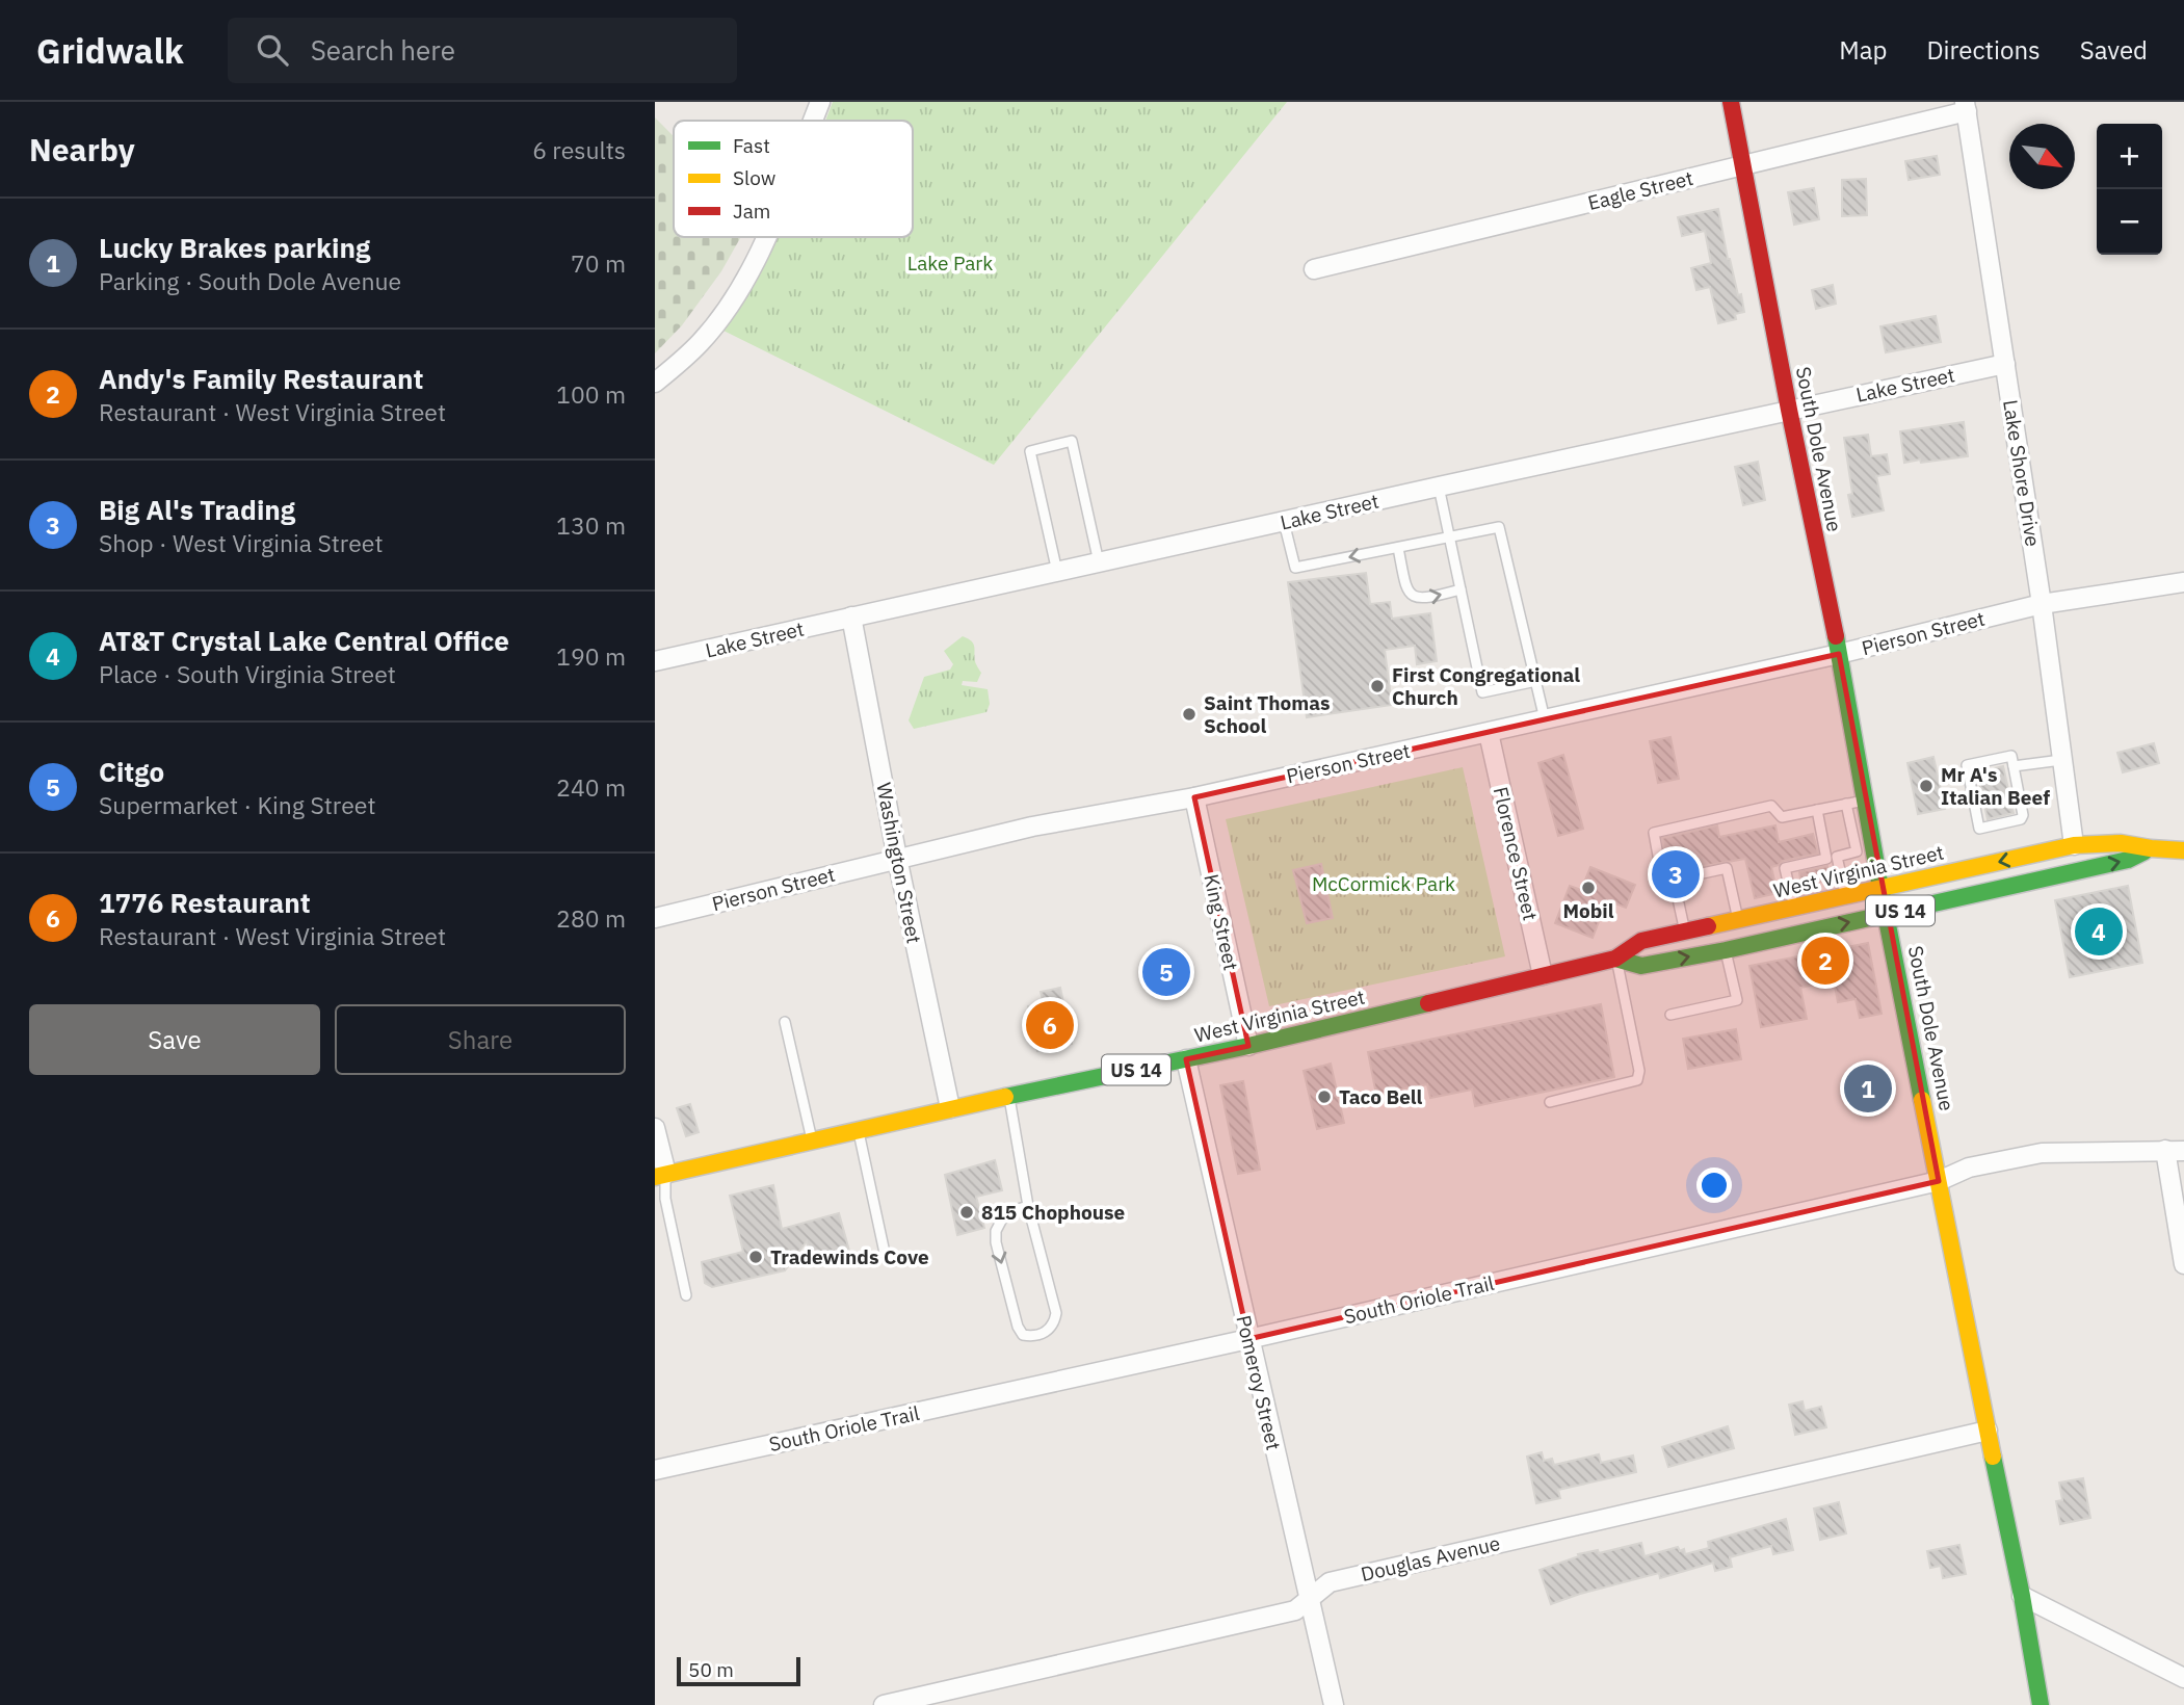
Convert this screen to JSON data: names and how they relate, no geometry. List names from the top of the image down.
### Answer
{
  "streets": {
    "main road": ["South Dole Avenue", "West Virginia Street", "US 14"],
    "street": [
      "Eagle Street",
      "Lake Street",
      "Lake Shore Drive",
      "Pierson Street",
      "Florence Street",
      "Washington Street",
      "King Street",
      "South Oriole Trail",
      "Pomeroy Street",
      "Douglas Avenue"
    ]
  },
  "crossings": [
    ["Eagle Street", "South Dole Avenue"],
    ["Eagle Street", "Lake Shore Drive"],
    ["Lake Street", "South Dole Avenue"],
    ["Lake Street", "Lake Shore Drive"],
    ["Lake Street", "Washington Street"],
    ["South Dole Avenue", "Pierson Street"],
    ["South Dole Avenue", "West Virginia Street"],
    ["South Dole Avenue", "South Oriole Trail"],
    ["South Dole Avenue", "Douglas Avenue"],
    ["Lake Shore Drive", "Pierson Street"],
    ["Lake Shore Drive", "West Virginia Street"],
    ["Lake Shore Drive", "US 14"],
    ["Pierson Street", "Florence Street"],
    ["Pierson Street", "Washington Street"],
    ["Pierson Street", "King Street"],
    ["Florence Street", "West Virginia Street"],
    ["Washington Street", "West Virginia Street"],
    ["West Virginia Street", "US 14"],
    ["West Virginia Street", "King Street"],
    ["West Virginia Street", "Pomeroy Street"],
    ["South Oriole Trail", "Pomeroy Street"],
    ["Pomeroy Street", "Douglas Avenue"]
  ],
  "parks": ["Lake Park", "McCormick Park"],
  "places": [
    "First Congregational Church",
    "Saint Thomas School",
    "Mr A's Italian Beef",
    "Mobil",
    "Taco Bell",
    "815 Chophouse",
    "Tradewinds Cove"
  ],
  "legend": ["Fast", "Slow", "Jam"],
  "scale_bar": "50 m",
  "north": "bottom right",
  "page": {
    "header": "Gridwalk",
    "search": "Search here",
    "nav": ["Map", "Directions", "Saved"],
    "heading": ["Nearby", "6 results"],
    "map_buttons": ["+", "−"],
    "list": [
      {
        "mark": "1",
        "name": "Lucky Brakes parking",
        "note": "Parking · South Dole Avenue",
        "value": "70 m"
      },
      {
        "mark": "2",
        "name": "Andy's Family Restaurant",
        "note": "Restaurant · West Virginia Street",
        "value": "100 m"
      },
      {
        "mark": "3",
        "name": "Big Al's Trading",
        "note": "Shop · West Virginia Street",
        "value": "130 m"
      },
      {
        "mark": "4",
        "name": "AT&T Crystal Lake Central Office",
        "note": "Place · South Virginia Street",
        "value": "190 m"
      },
      {
        "mark": "5",
        "name": "Citgo",
        "note": "Supermarket · King Street",
        "value": "240 m"
      },
      {
        "mark": "6",
        "name": "1776 Restaurant",
        "note": "Restaurant · West Virginia Street",
        "value": "280 m"
      }
    ],
    "pins": [
      "3",
      "4",
      "2",
      "5",
      "6",
      "1"
    ],
    "buttons": ["Save", "Share"],
    "scale": "50 m"
  }
}
